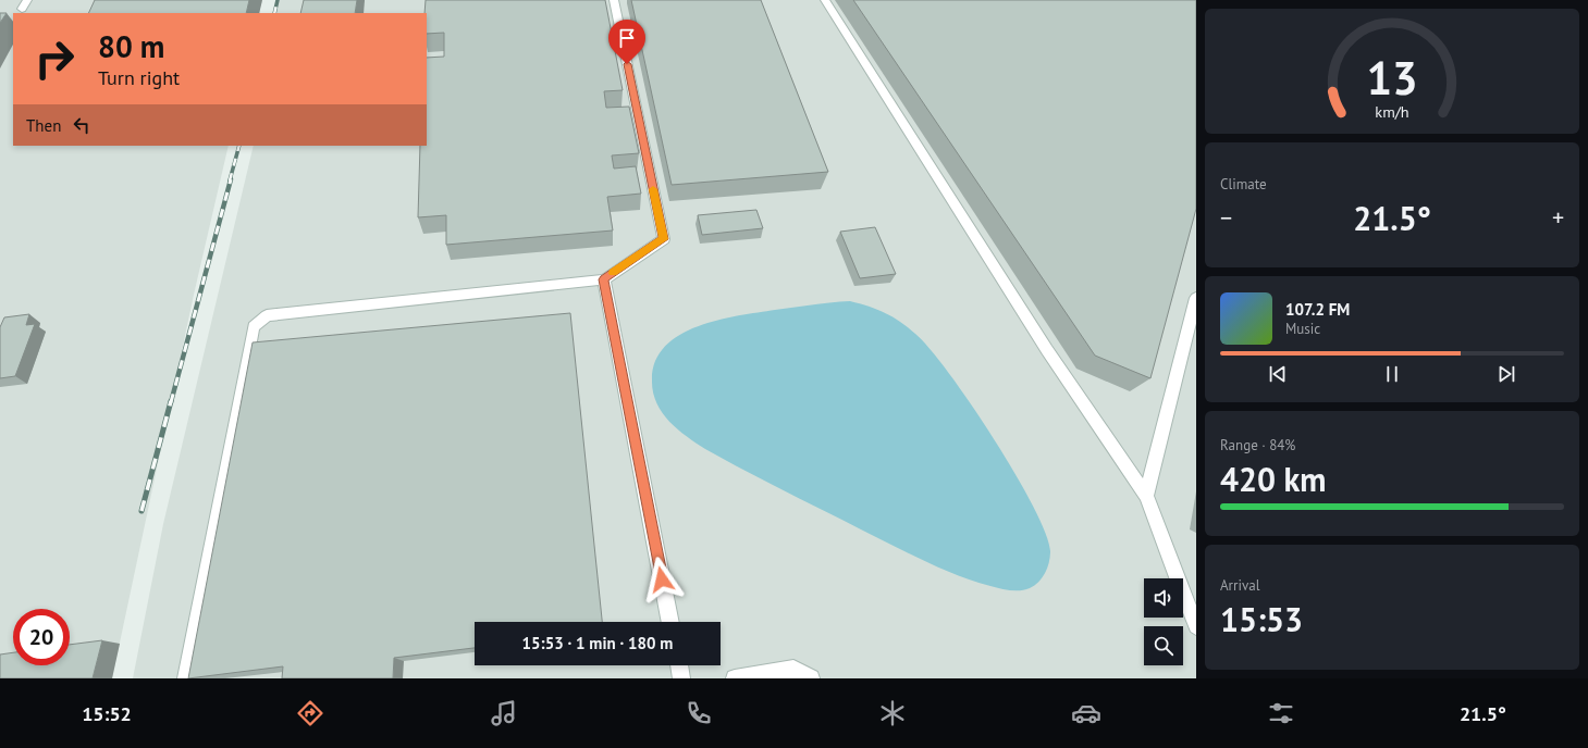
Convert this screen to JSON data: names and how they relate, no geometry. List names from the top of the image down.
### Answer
{
  "page": {
    "turn": ["80 m", "Turn right"],
    "then": "Then",
    "tile": [
      "Climate",
      ["Range · 84%", "420 km"],
      ["Arrival", "15:53"]
    ],
    "heat": ["−", "21.5°", "+"],
    "song": ["107.2 FM", "Music"],
    "limit": "20",
    "trip": "15:53 · 1 min · 180 m",
    "tabs": ["15:52", "21.5°"],
    "gauge": ["13", "km/h"]
  }
}
